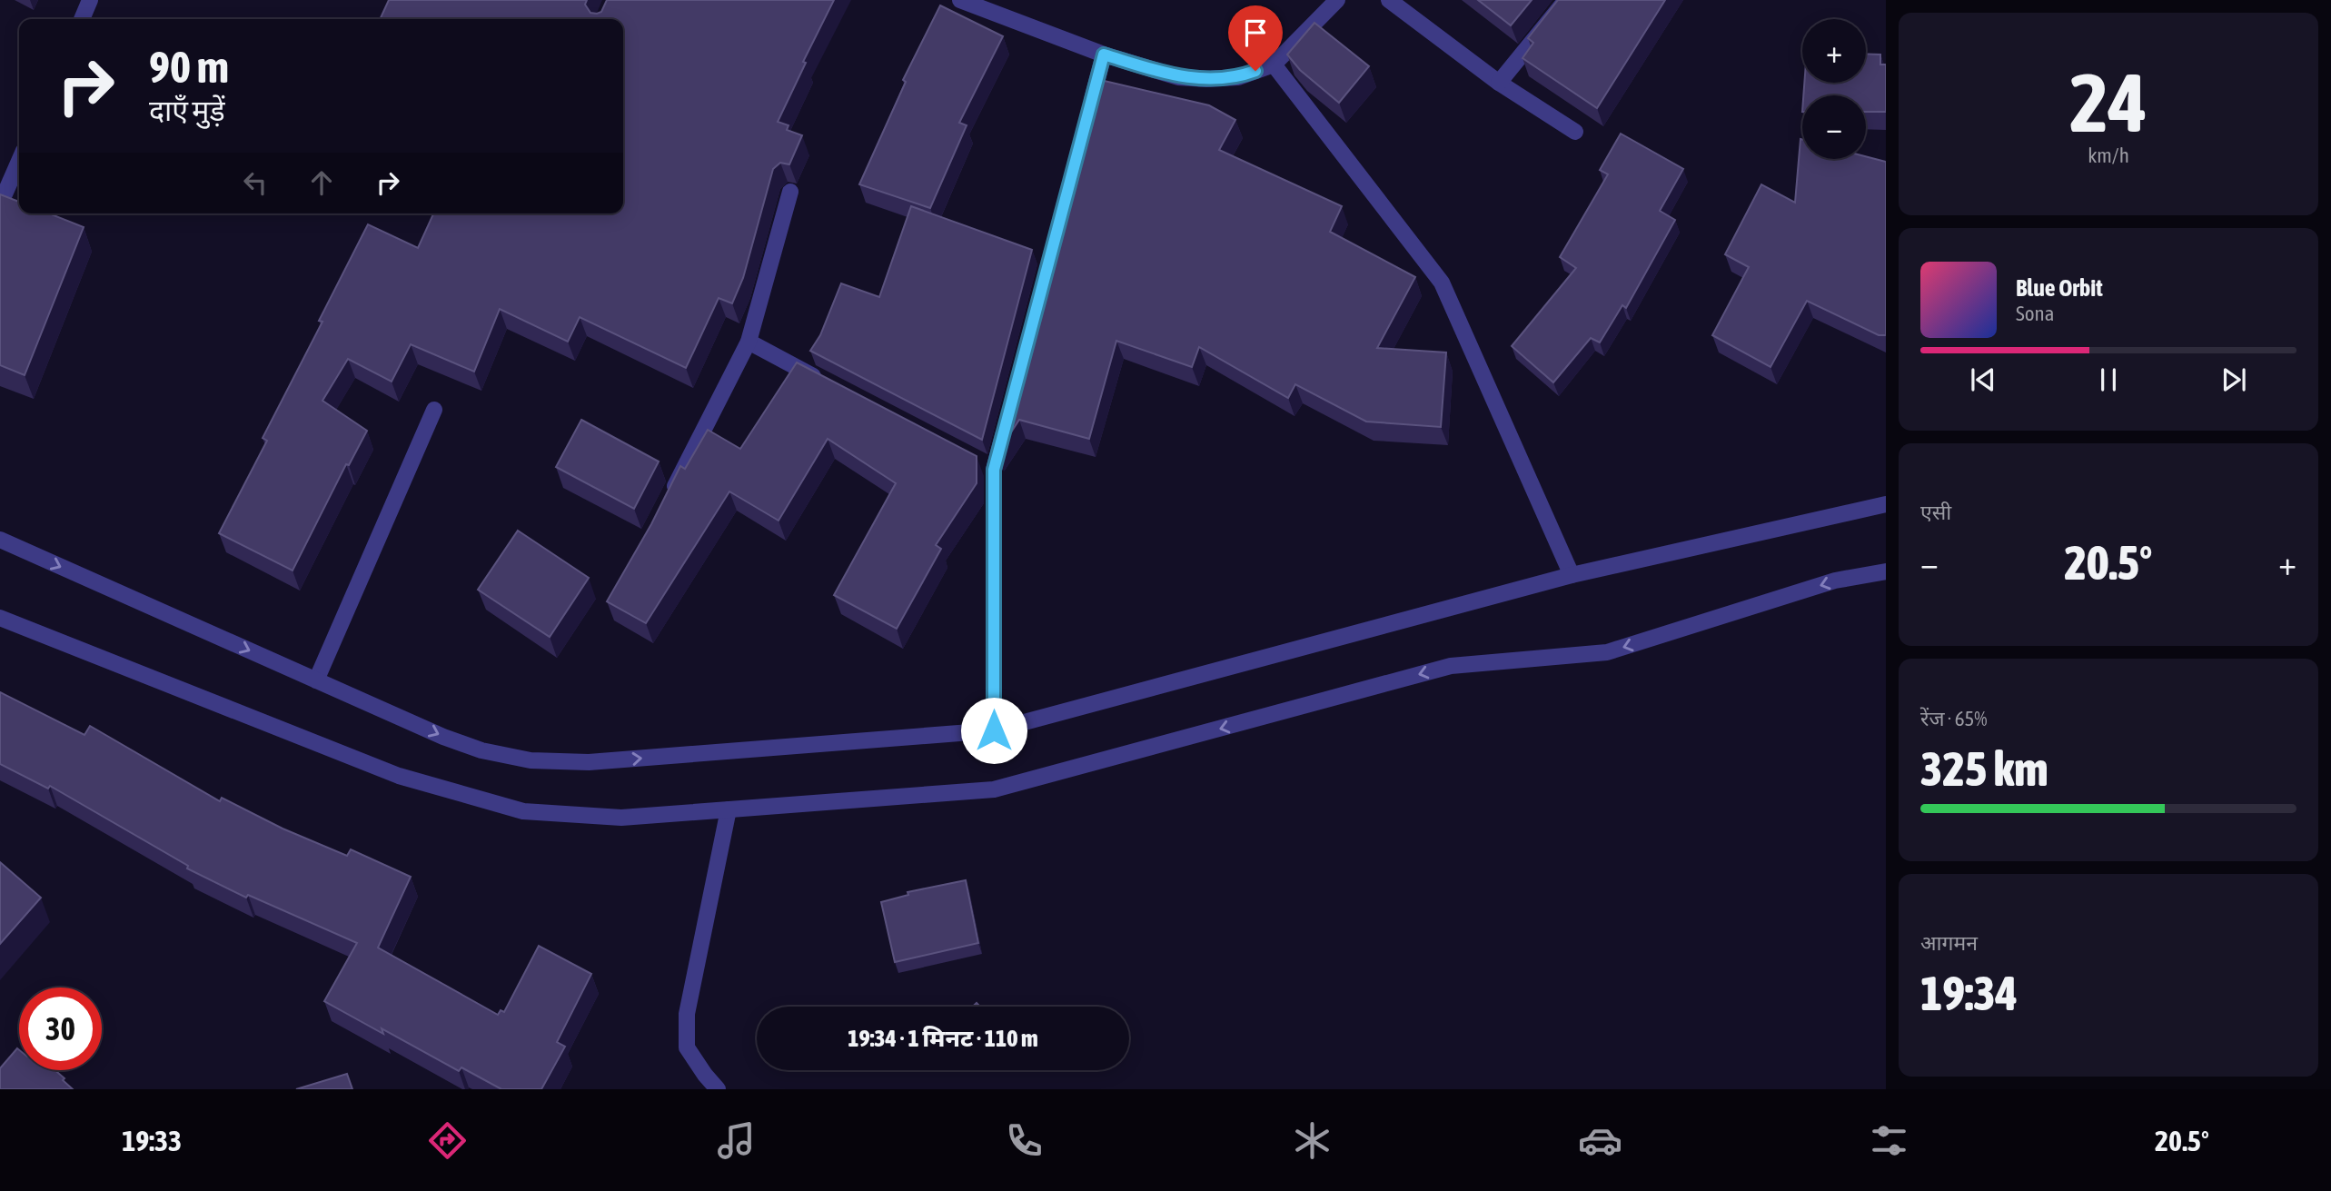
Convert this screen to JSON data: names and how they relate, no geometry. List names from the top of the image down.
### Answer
{
  "page": {
    "tile": [
      ["24", "km/h"],
      "एसी",
      ["रेंज · 65%", "325 km"],
      ["आगमन", "19:34"]
    ],
    "map_buttons": ["+", "−"],
    "turn": ["90 m", "दाएँ मुड़ें"],
    "song": ["Blue Orbit", "Sona"],
    "heat": ["−", "20.5°", "+"],
    "limit": "30",
    "trip": "19:34 · 1 मिनट · 110 m",
    "tabs": ["19:33", "20.5°"]
  }
}
